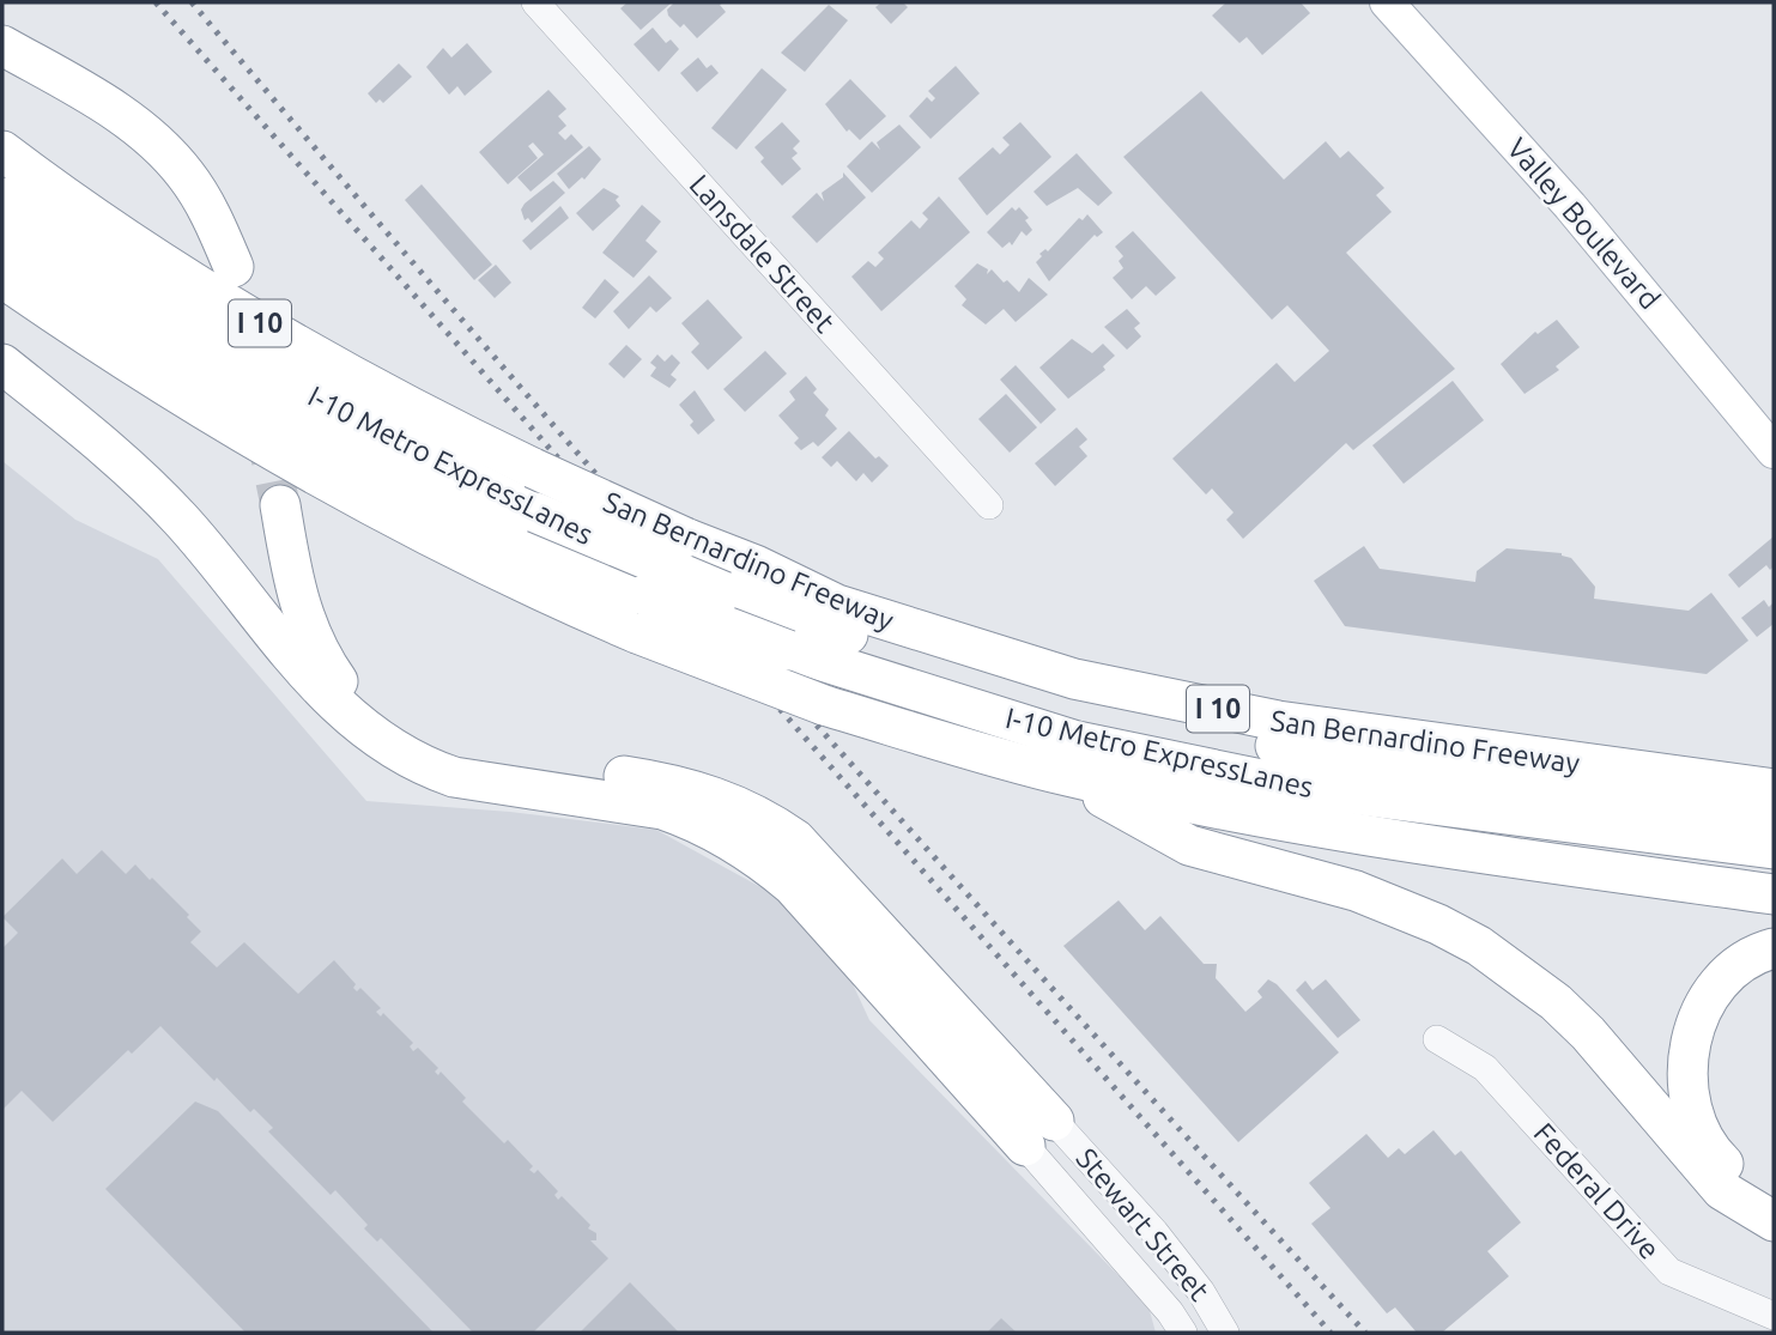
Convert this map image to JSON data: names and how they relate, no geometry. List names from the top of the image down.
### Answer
{
  "streets": {
    "highway": ["I 10", "I-10 Metro ExpressLanes", "San Bernardino Freeway"],
    "main road": ["Valley Boulevard"],
    "street": ["Lansdale Street", "Federal Drive", "Stewart Street"]
  }
}
